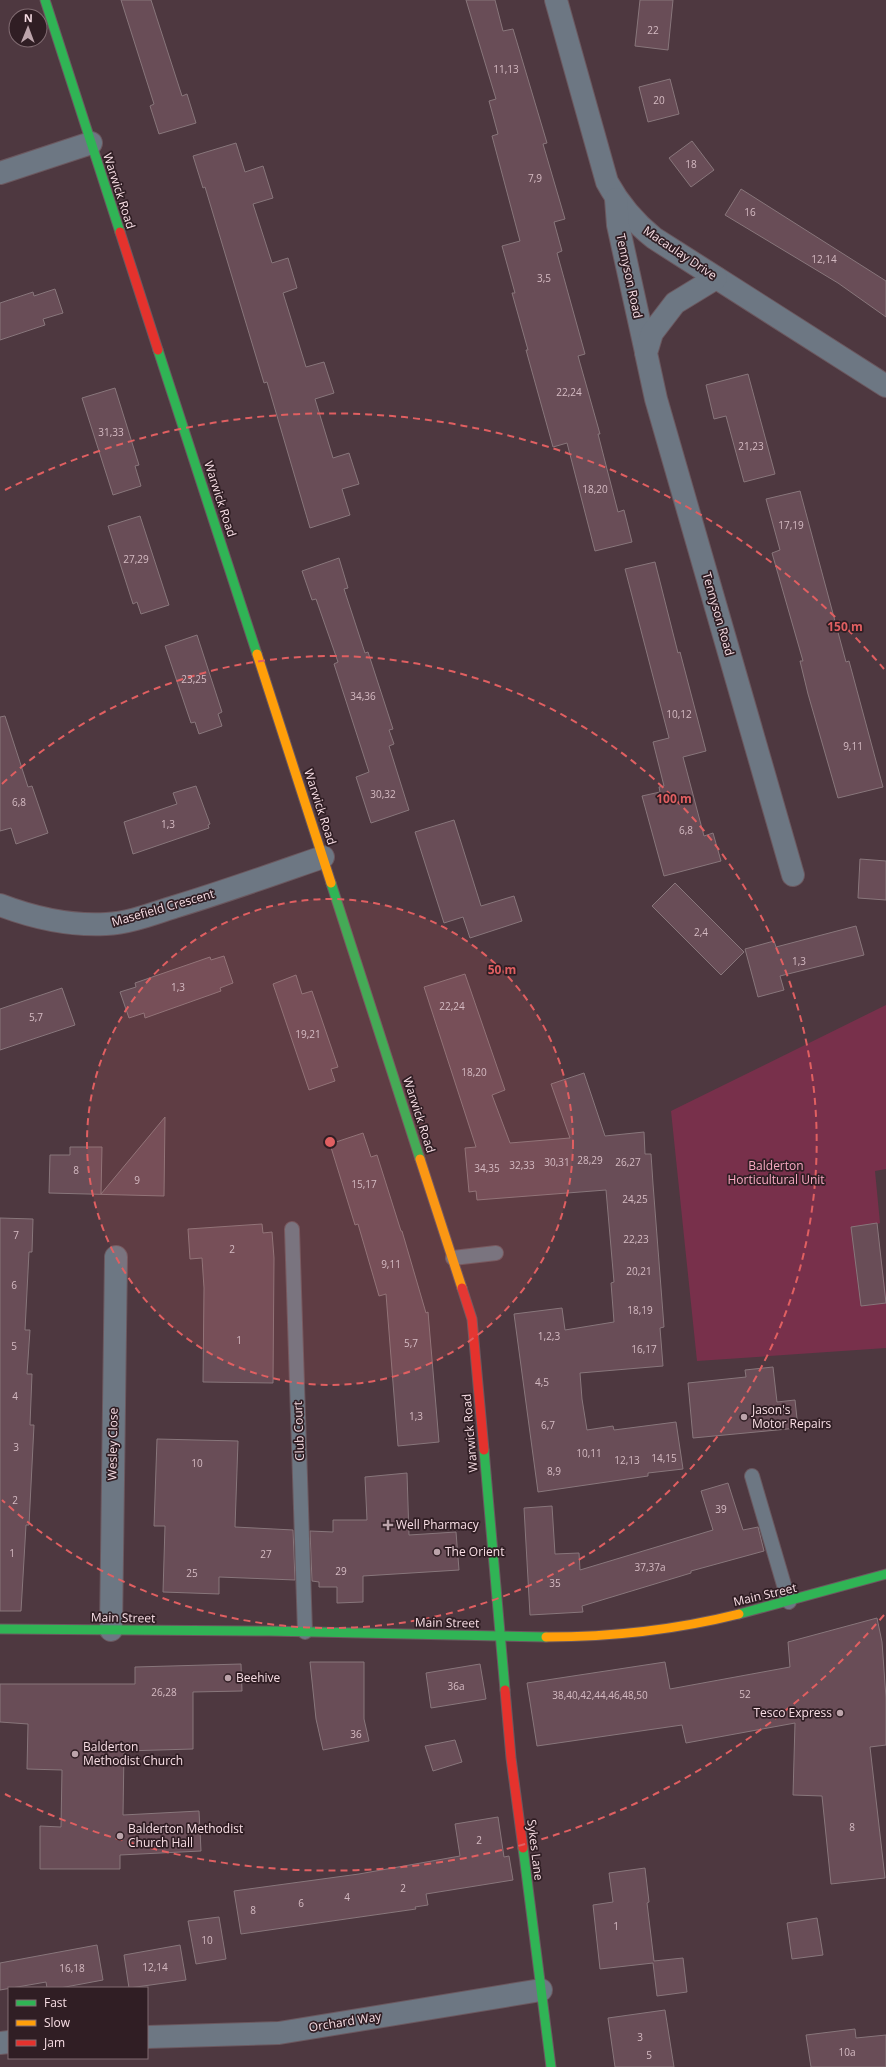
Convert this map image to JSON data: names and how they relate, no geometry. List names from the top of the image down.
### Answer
{
  "streets": {
    "street": [
      "Warwick Road",
      "Macaulay Drive",
      "Tennyson Road",
      "Masefield Crescent",
      "Wesley Close",
      "Main Street",
      "Sykes Lane",
      "Orchard Way"
    ],
    "lane": ["Club Court"]
  },
  "crossings": [
    ["Warwick Road", "Masefield Crescent"],
    ["Warwick Road", "Main Street"],
    ["Warwick Road", "Sykes Lane"],
    ["Macaulay Drive", "Tennyson Road"],
    ["Club Court", "Main Street"],
    ["Wesley Close", "Main Street"],
    ["Main Street", "Sykes Lane"],
    ["Sykes Lane", "Orchard Way"]
  ],
  "parks": ["Balderton Horticultural Unit"],
  "places": {
    "other": [
      "Jason's Motor Repairs",
      "The Orient",
      "Beehive",
      "Tesco Express",
      "Balderton Methodist Church",
      "Balderton Methodist Church Hall"
    ],
    "health": ["Well Pharmacy"]
  },
  "house_numbers": [
    "22",
    "11,13",
    "20",
    "18",
    "7,9",
    "16",
    "12,14",
    "3,5",
    "22,24",
    "31,33",
    "21,23",
    "18,20",
    "17,19",
    "27,29",
    "23,25",
    "34,36",
    "10,12",
    "9,11",
    "30,32",
    "6,8",
    "1,3",
    "6,8",
    "2,4",
    "1,3",
    "1,3",
    "22,24",
    "5,7",
    "19,21",
    "18,20",
    "28,29",
    "30,31",
    "26,27",
    "32,33",
    "34,35",
    "8",
    "9",
    "15,17",
    "24,25",
    "7",
    "22,23",
    "2",
    "9,11",
    "20,21",
    "6",
    "18,19",
    "1,2,3",
    "1",
    "5,7",
    "5",
    "16,17",
    "4,5",
    "4",
    "1,3",
    "6,7",
    "3",
    "10,11",
    "14,15",
    "12,13",
    "10",
    "8,9",
    "2",
    "39",
    "1",
    "27",
    "37,37a",
    "29",
    "25",
    "35",
    "36a",
    "26,28",
    "52",
    "38,40,42,44,46,48,50",
    "36",
    "8",
    "2",
    "2",
    "4",
    "6",
    "8",
    "1",
    "10",
    "12,14",
    "16,18",
    "3",
    "10a",
    "5"
  ],
  "legend": ["Fast", "Slow", "Jam"],
  "north": "top",
  "rings": ["150 m", "100 m", "50 m"]
}
